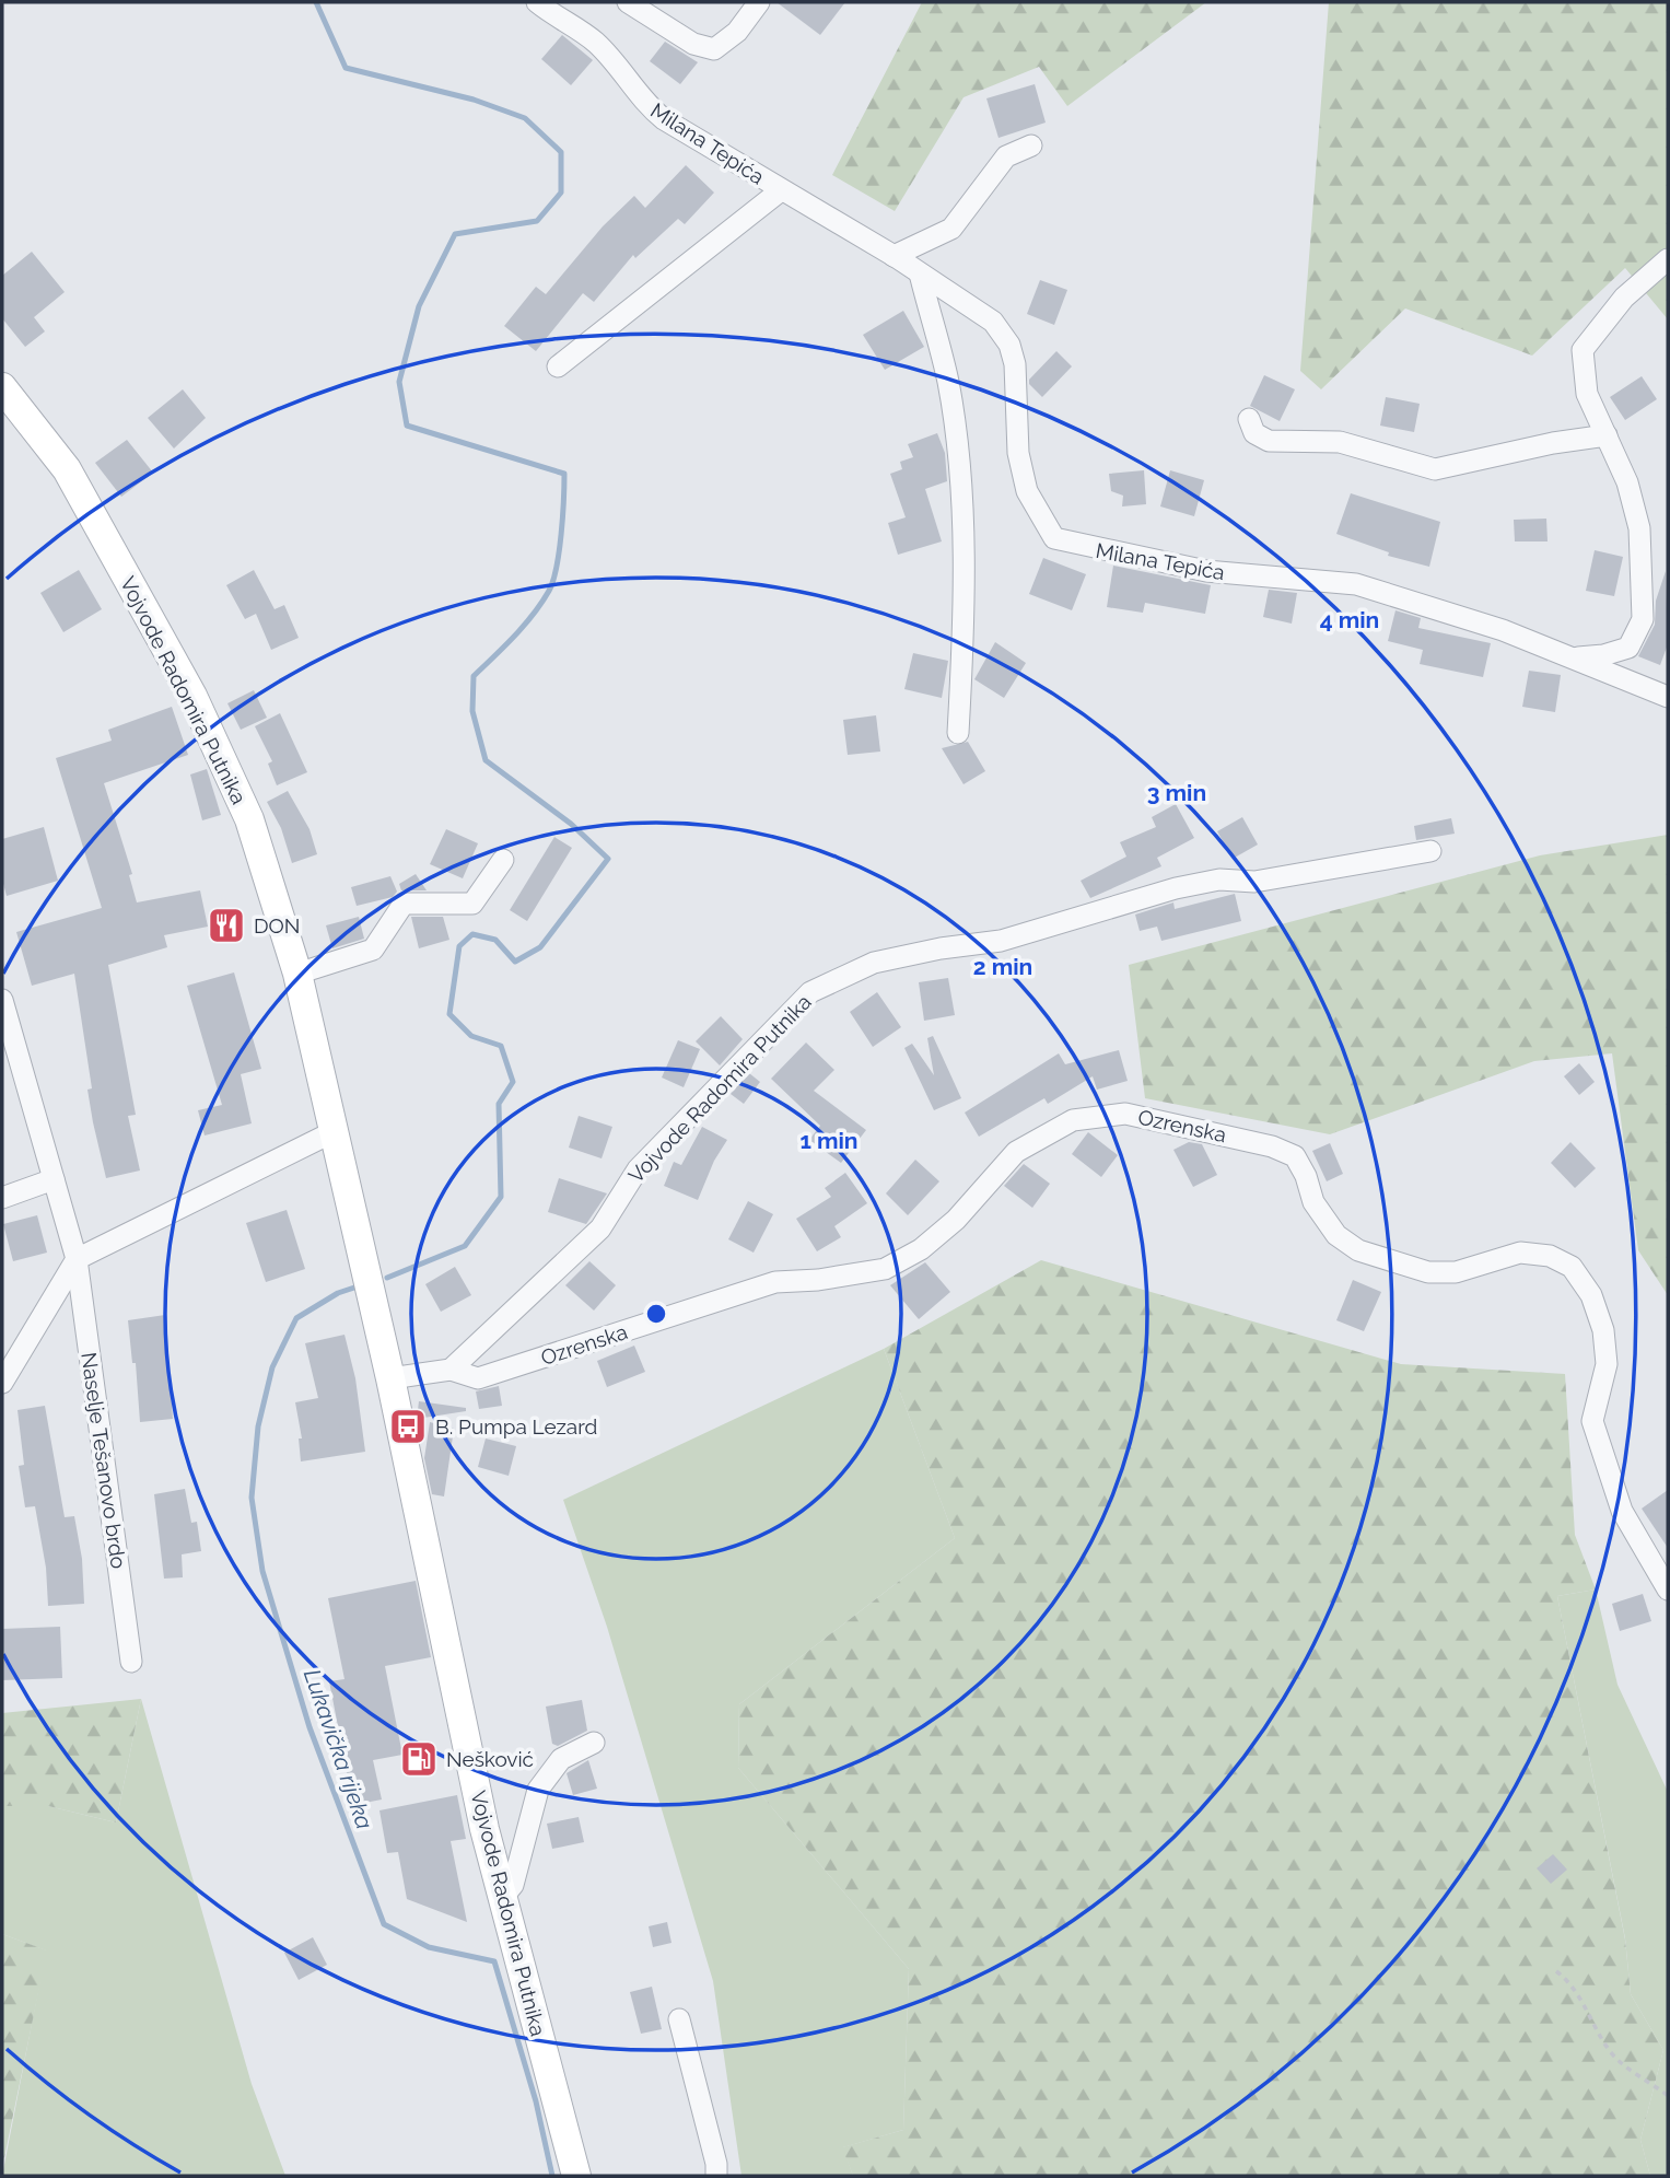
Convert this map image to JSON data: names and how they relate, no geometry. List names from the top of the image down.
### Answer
{
  "streets": {
    "main road": ["Vojvode Radomira Putnika"],
    "street": ["Milana Tepića", "Ozrenska", "Naselje Tešanovo brdo"]
  },
  "crossings": [
    ["Vojvode Radomira Putnika", "Ozrenska"]
  ],
  "water": ["Lukavička rijeka"],
  "places": {
    "restaurant": ["DON"],
    "bus stop": ["B. Pumpa Lezard"],
    "fuel station": ["Nešković"]
  },
  "rings": [
    "4 min",
    "3 min",
    "2 min",
    "1 min"
  ]
}
